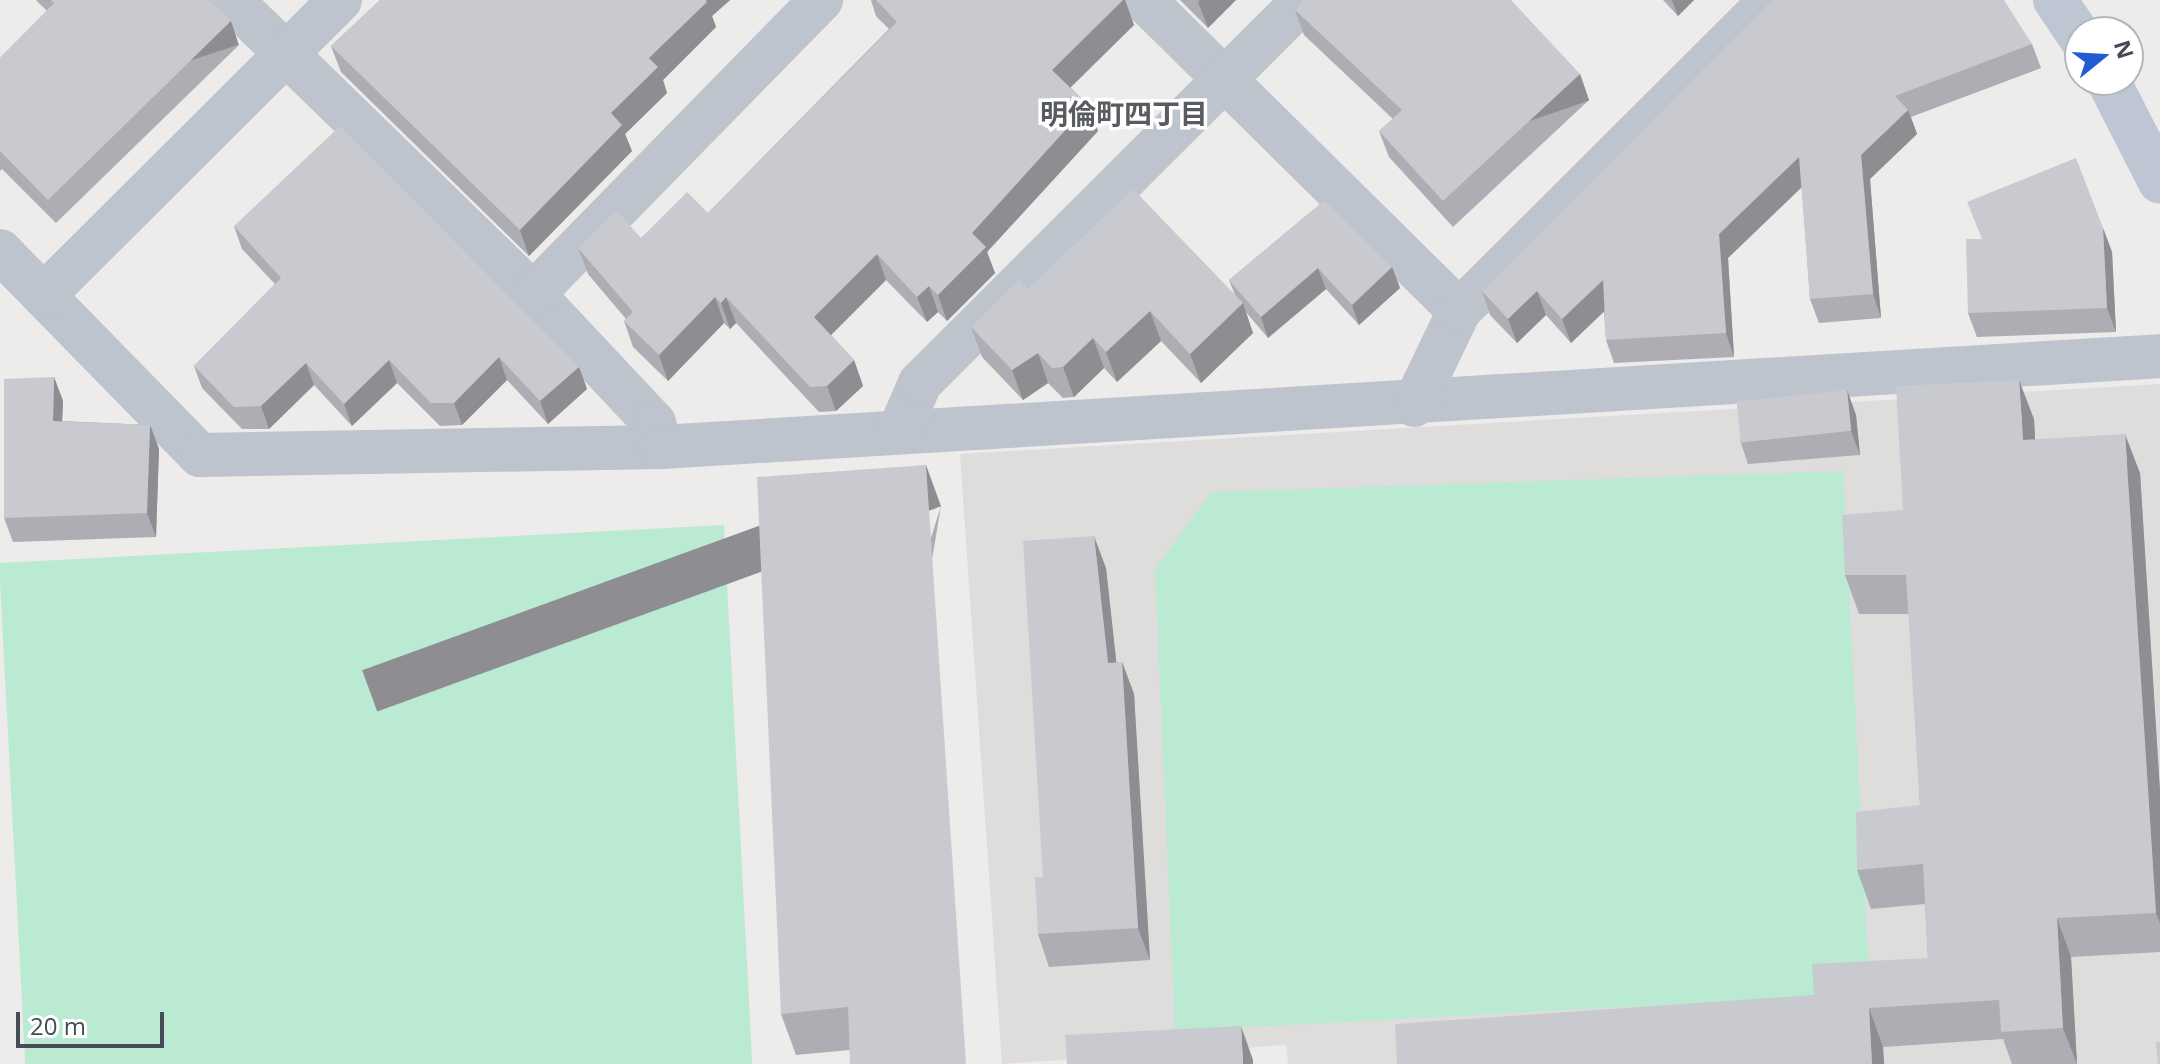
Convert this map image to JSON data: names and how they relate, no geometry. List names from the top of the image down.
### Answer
{
  "districts": ["明倫町四丁目"],
  "scale_bar": "20 m",
  "north": "right"
}
